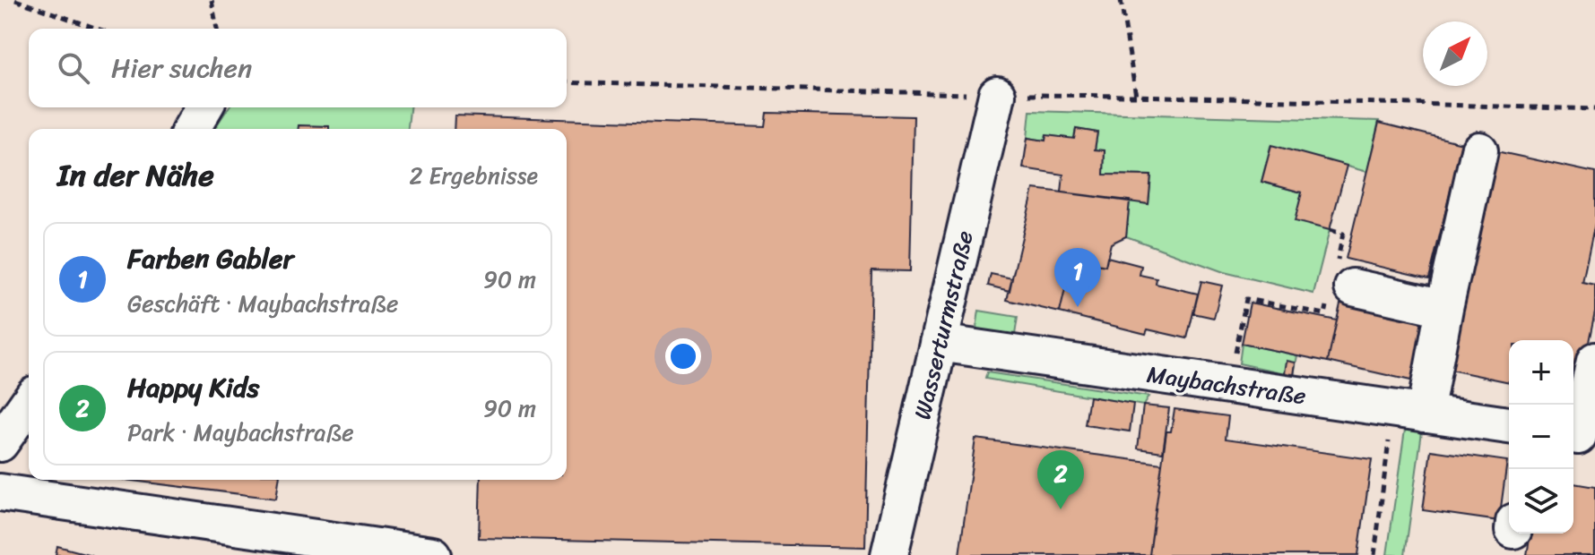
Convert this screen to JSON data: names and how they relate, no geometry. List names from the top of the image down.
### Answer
{
  "streets": {
    "street": ["Wasserturmstraße", "Maybachstraße"]
  },
  "crossings": [
    ["Wasserturmstraße", "Maybachstraße"]
  ],
  "north": "top right",
  "page": {
    "search": "Hier suchen",
    "heading": ["In der Nähe", "2 Ergebnisse"],
    "list": [
      {
        "mark": "1",
        "name": "Farben Gabler",
        "note": "Geschäft · Maybachstraße",
        "value": "90 m"
      },
      {
        "mark": "2",
        "name": "Happy Kids",
        "note": "Park · Maybachstraße",
        "value": "90 m"
      }
    ],
    "pins": ["1", "2"],
    "map_buttons": ["+", "−"]
  }
}
